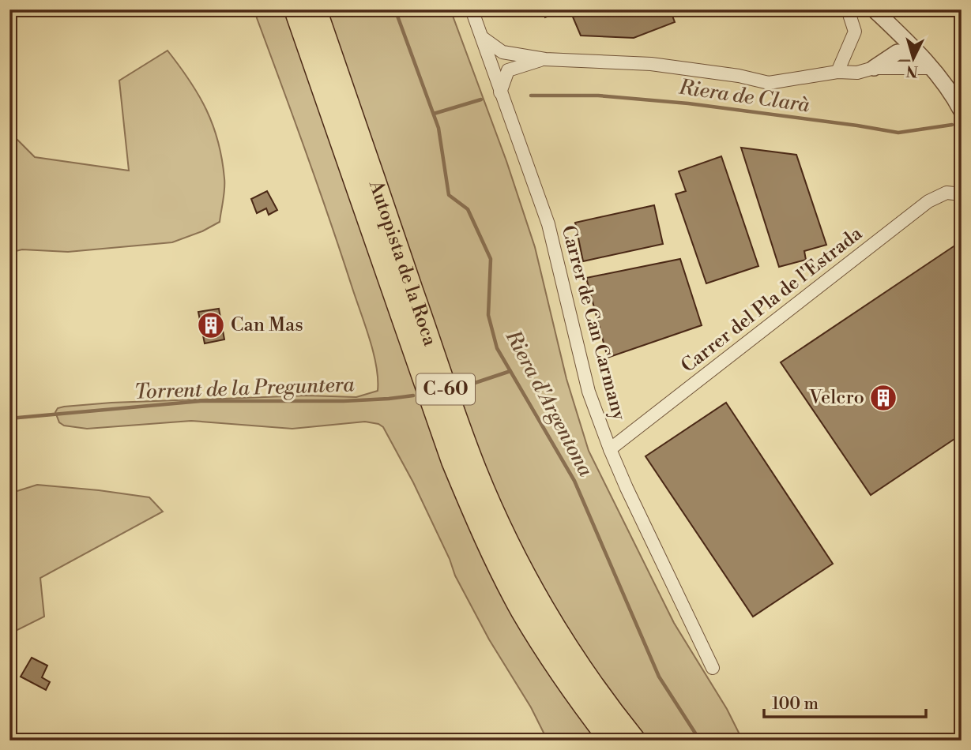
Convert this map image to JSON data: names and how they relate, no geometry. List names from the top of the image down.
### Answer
{
  "streets": {
    "highway": ["Autopista de la Roca", "C-60"],
    "street": ["Carrer del Pla de l'Estrada", "Carrer de Can Carmany"]
  },
  "crossings": [
    ["Carrer del Pla de l'Estrada", "Carrer de Can Carmany"]
  ],
  "water": ["Riera de Clarà", "Torrent de la Preguntera", "Riera d'Argentona"],
  "places": {
    "building": ["Can Mas", "Velcro"]
  },
  "scale_bar": "100 m",
  "north": "bottom"
}
